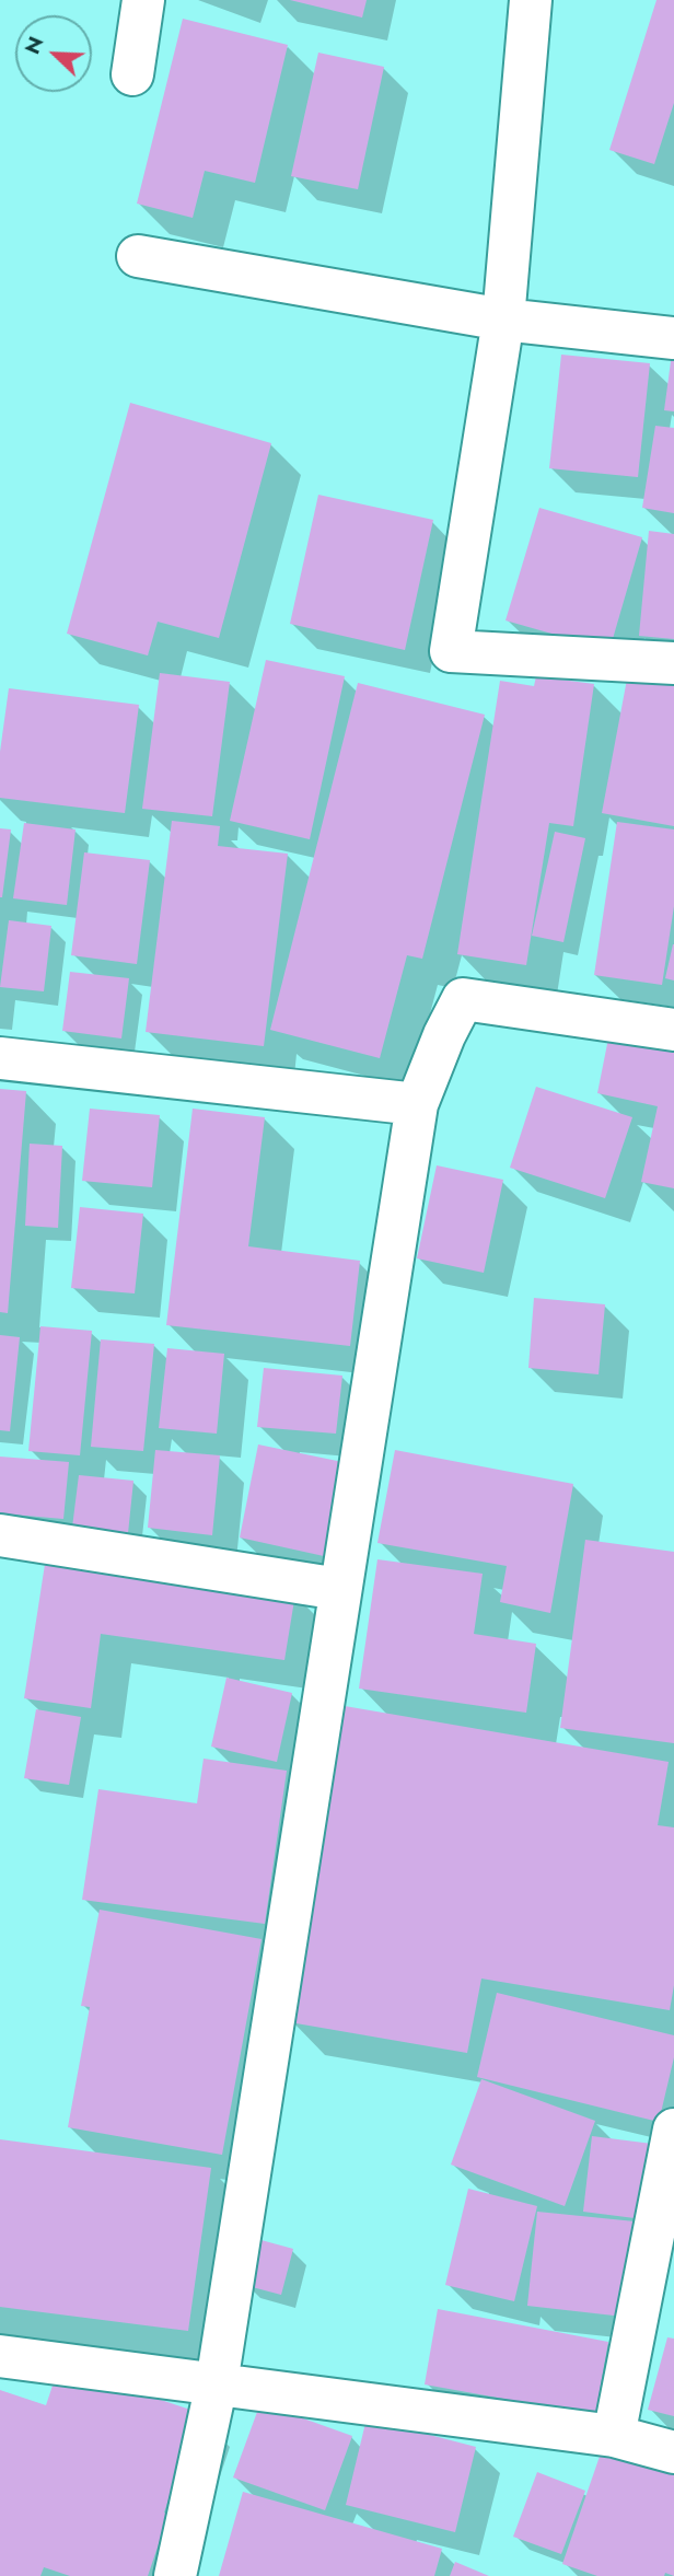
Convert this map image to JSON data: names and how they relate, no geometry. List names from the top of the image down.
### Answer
{
  "north": "top left"
}
